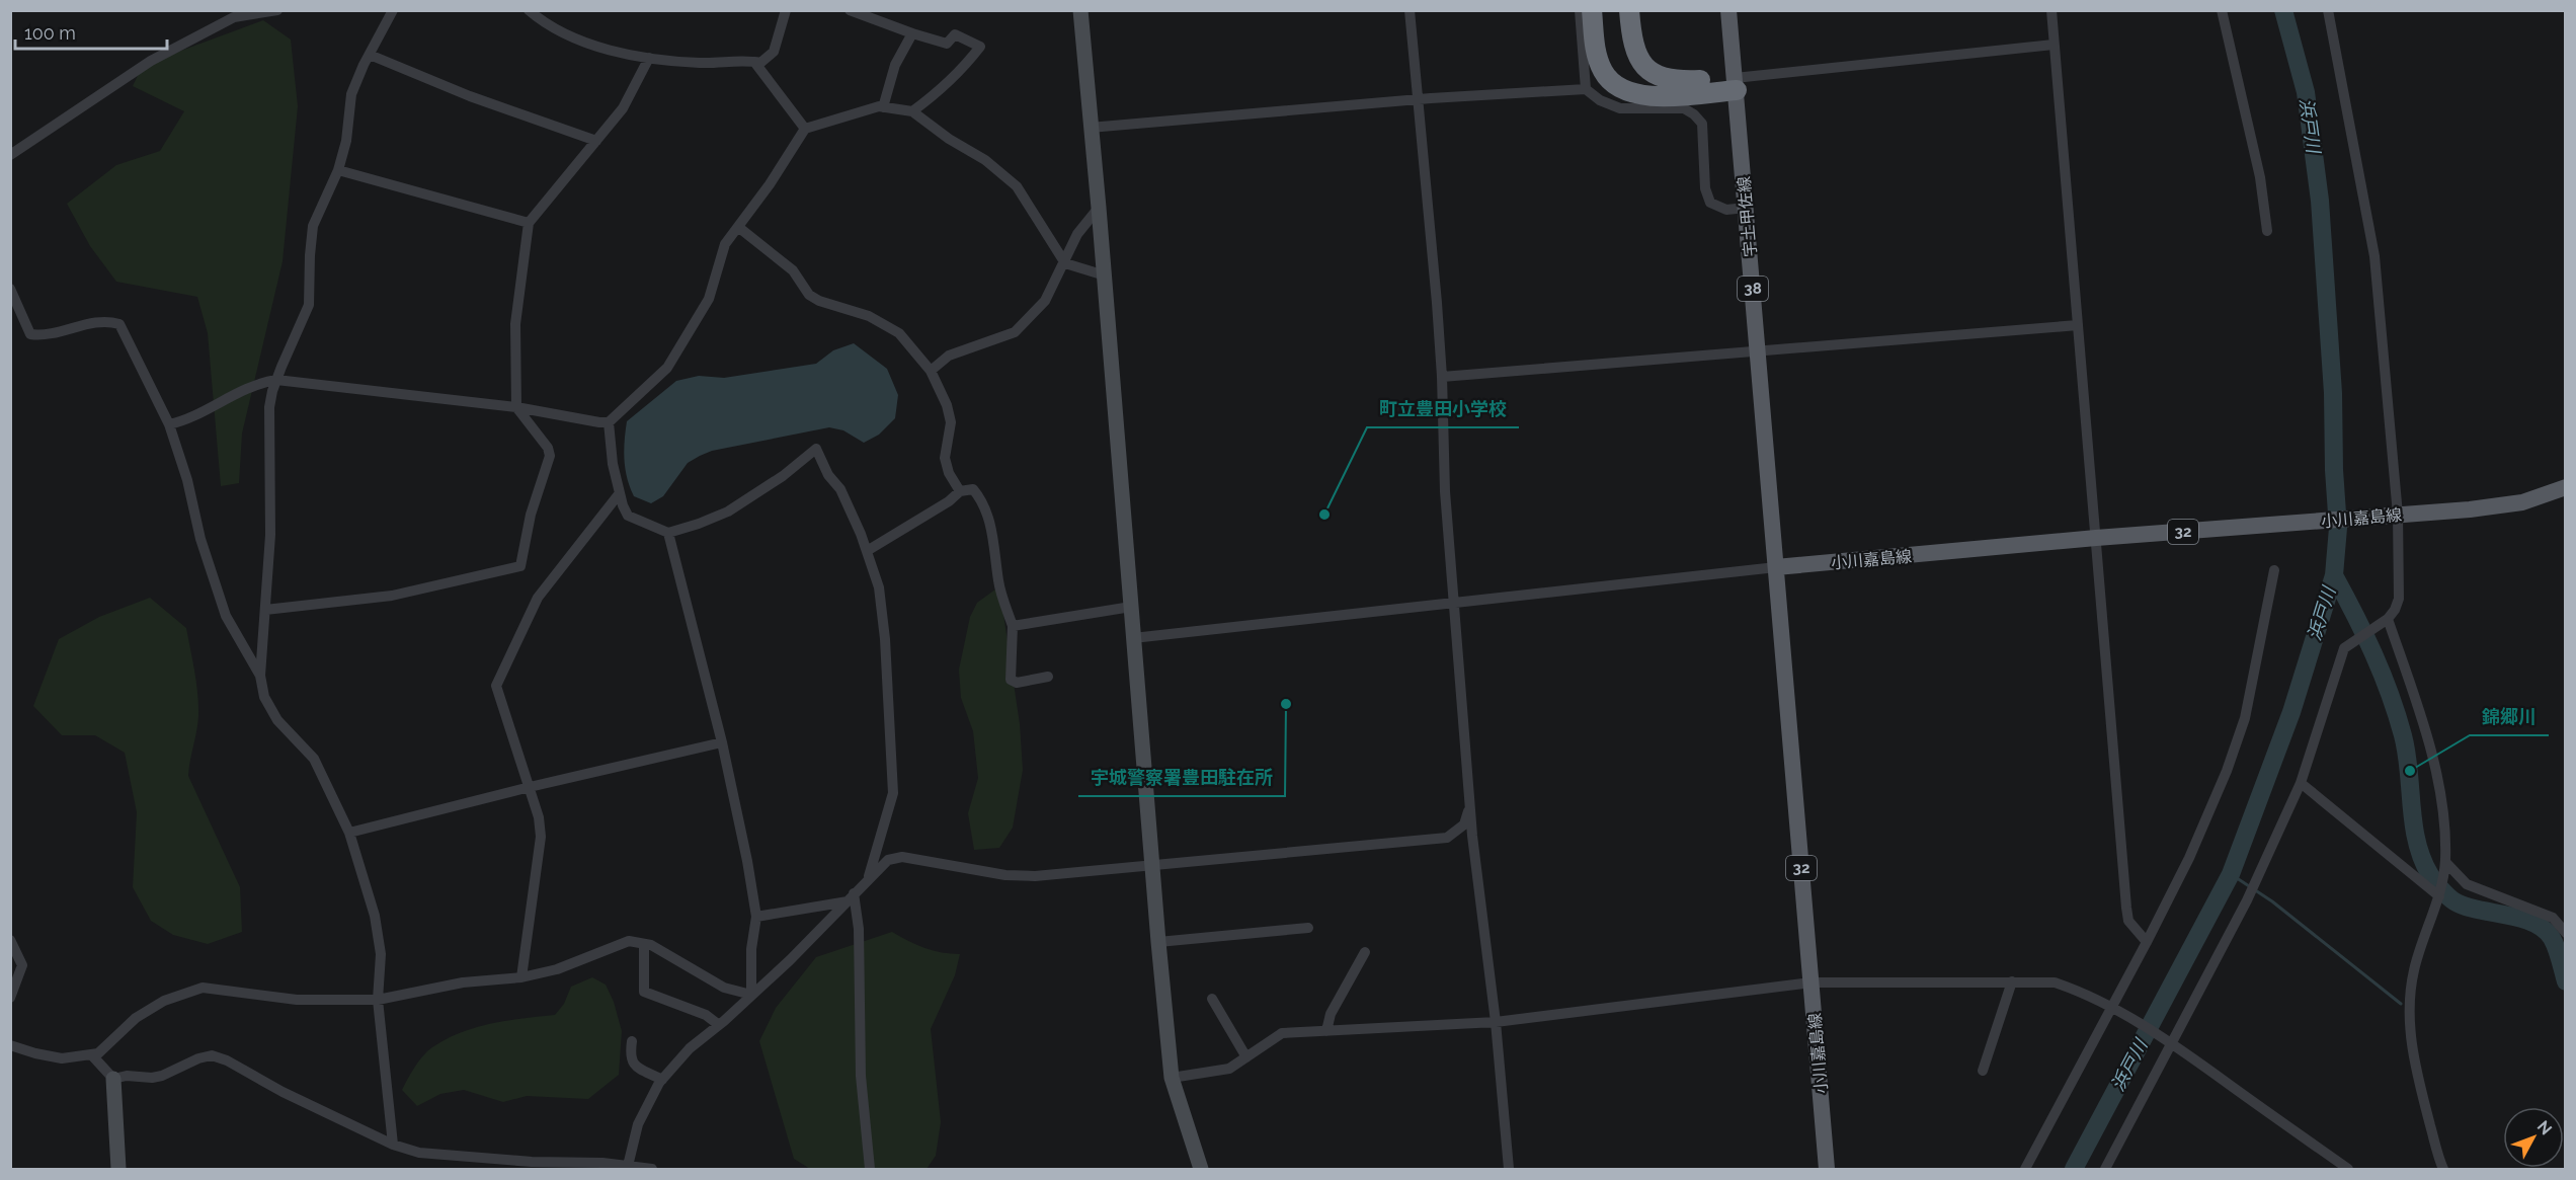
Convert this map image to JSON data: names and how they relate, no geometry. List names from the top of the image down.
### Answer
{
  "streets": {
    "main road": [
      "宇土甲佐線",
      "38",
      "小川嘉島線",
      "32"
    ]
  },
  "crossings": [
    ["宇土甲佐線", "小川嘉島線"]
  ],
  "water": ["浜戸川"],
  "places": ["町立豊田小学校", "宇城警察署豊田駐在所", "錦郷川"],
  "scale_bar": "100 m",
  "north": "top right"
}
